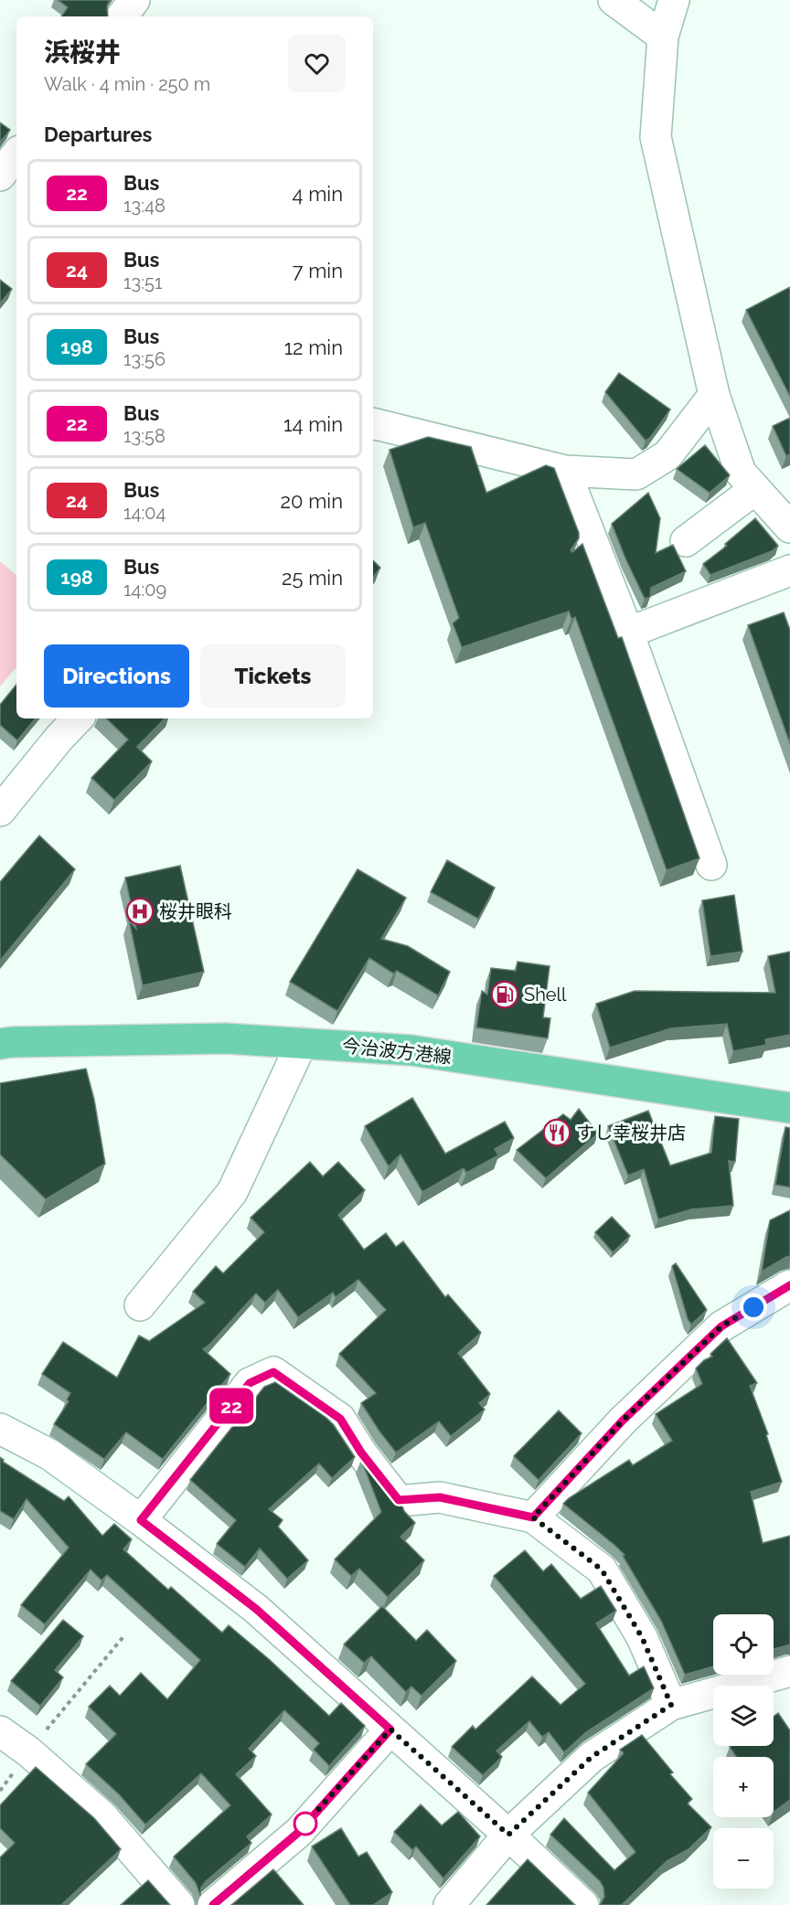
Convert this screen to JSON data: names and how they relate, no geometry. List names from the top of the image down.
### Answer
{
  "streets": {
    "main road": ["今治波方港線"]
  },
  "places": {
    "hospital": ["桜井眼科"],
    "fuel station": ["Shell"],
    "restaurant": ["すし幸桜井店"]
  },
  "lines": ["bus line 22"],
  "page": {
    "on_map": "22",
    "heading": [
      ["浜桜井", "Walk · 4 min · 250 m"],
      "Departures"
    ],
    "list": [
      {
        "mark": "22",
        "name": "Bus",
        "note": "13:48",
        "value": "4 min"
      },
      {
        "mark": "24",
        "name": "Bus",
        "note": "13:51",
        "value": "7 min"
      },
      {
        "mark": "198",
        "name": "Bus",
        "note": "13:56",
        "value": "12 min"
      },
      {
        "mark": "22",
        "name": "Bus",
        "note": "13:58",
        "value": "14 min"
      },
      {
        "mark": "24",
        "name": "Bus",
        "note": "14:04",
        "value": "20 min"
      },
      {
        "mark": "198",
        "name": "Bus",
        "note": "14:09",
        "value": "25 min"
      }
    ],
    "buttons": ["Directions", "Tickets"],
    "map_buttons": ["+", "−"]
  }
}
